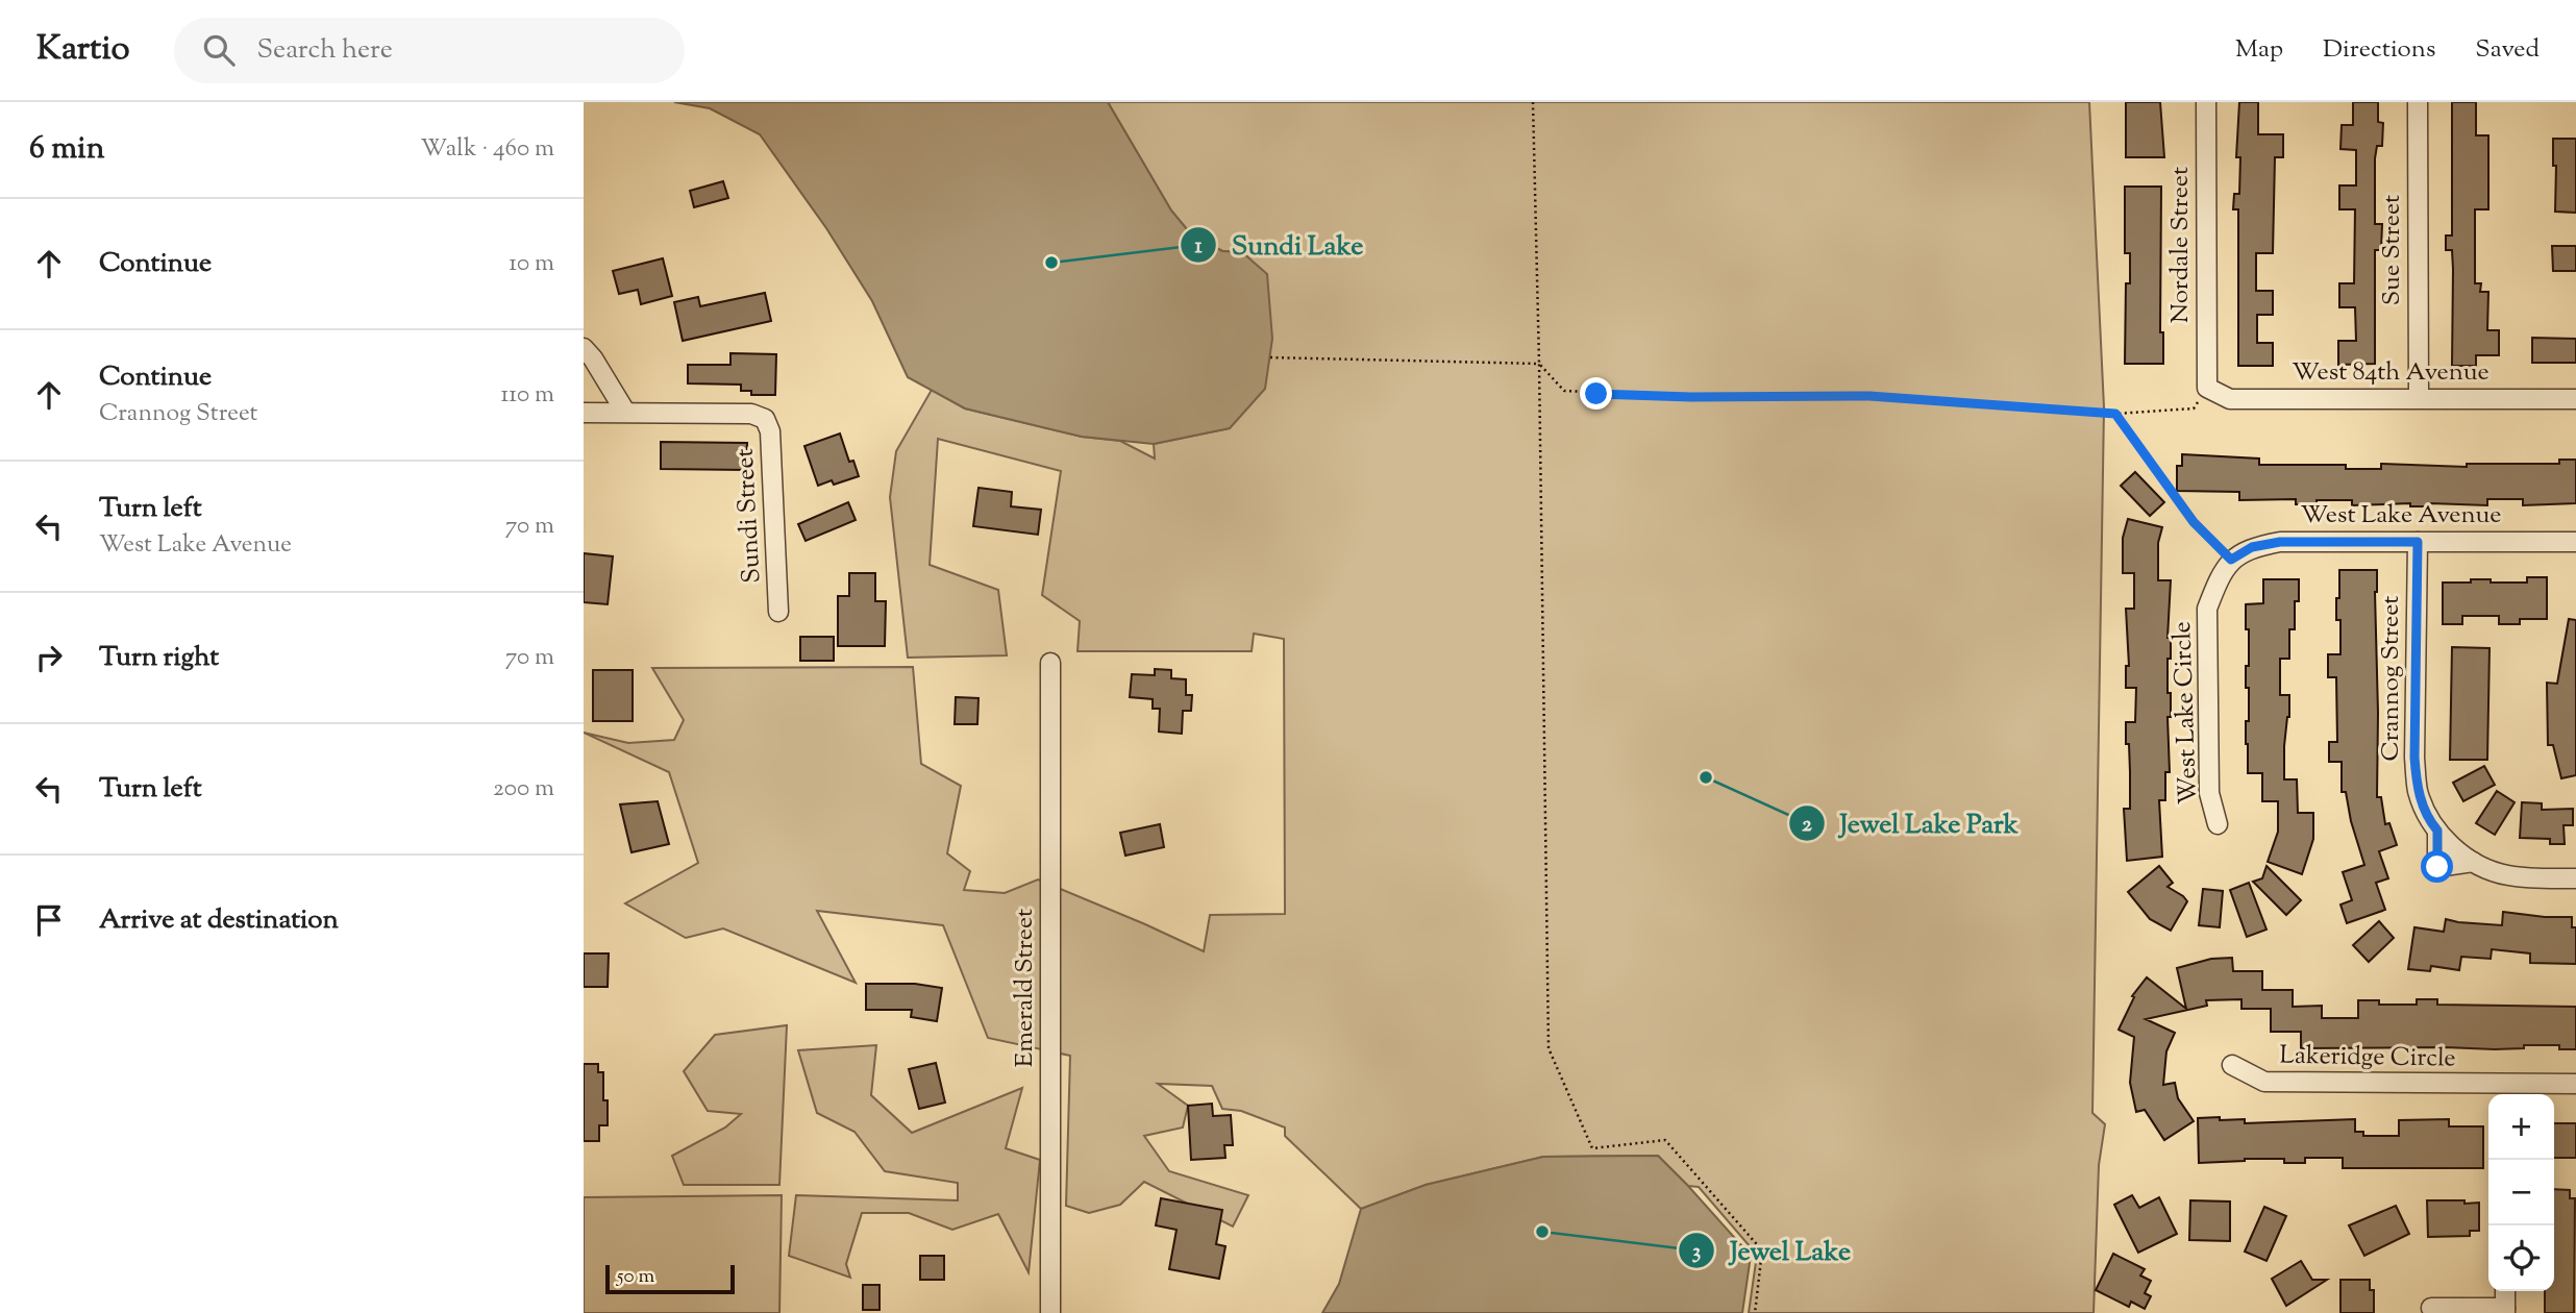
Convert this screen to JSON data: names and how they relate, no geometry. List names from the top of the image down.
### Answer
{
  "streets": {
    "street": [
      "Nordale Street",
      "Sue Street",
      "West 84th Avenue",
      "Sundi Street",
      "West Lake Avenue",
      "Crannog Street",
      "West Lake Circle",
      "Emerald Street",
      "Lakeridge Circle"
    ]
  },
  "crossings": [
    ["Nordale Street", "West 84th Avenue"],
    ["Sue Street", "West 84th Avenue"],
    ["West Lake Avenue", "Crannog Street"],
    ["West Lake Avenue", "West Lake Circle"]
  ],
  "places": ["Sundi Lake", "Jewel Lake Park", "Jewel Lake"],
  "scale_bar": "50 m",
  "page": {
    "header": "Kartio",
    "search": "Search here",
    "nav": ["Map", "Directions", "Saved"],
    "heading": ["6 min", "Walk · 460 m"],
    "list": [
      ["Continue", "10 m"],
      ["Continue", "Crannog Street", "110 m"],
      ["Turn left", "West Lake Avenue", "70 m"],
      ["Turn right", "70 m"],
      ["Turn left", "200 m"],
      "Arrive at destination"
    ],
    "map_buttons": ["+", "−"],
    "scale": "50 m"
  }
}
